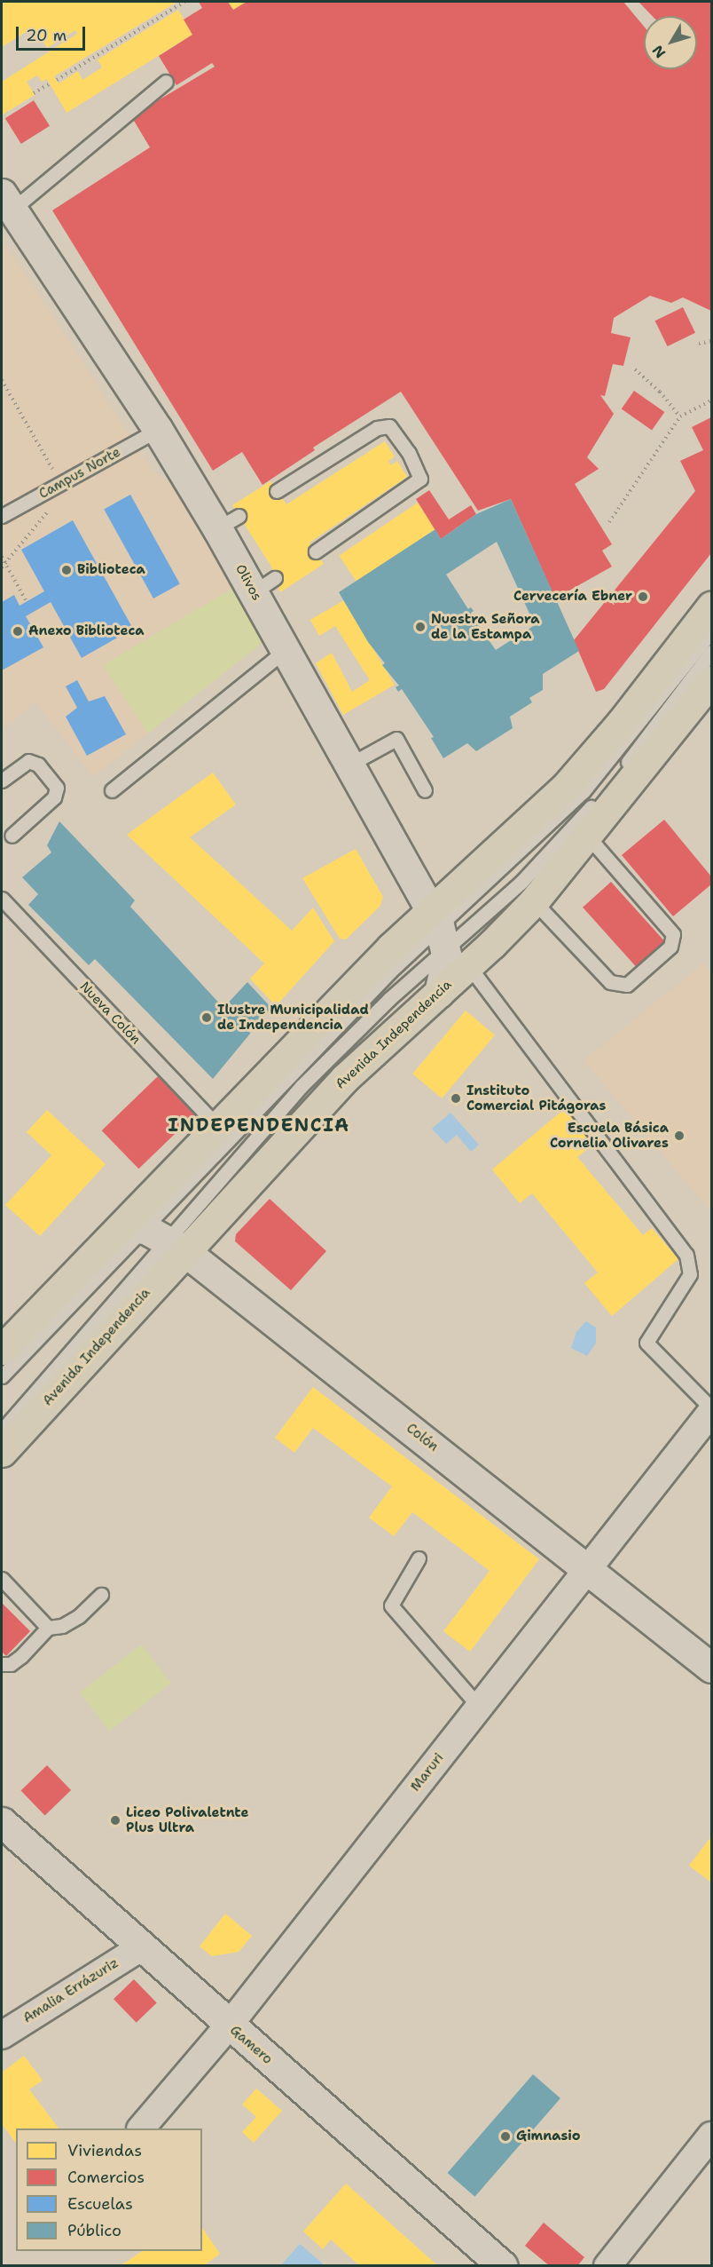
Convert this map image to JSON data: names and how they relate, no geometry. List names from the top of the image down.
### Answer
{
  "streets": {
    "main road": ["Avenida Independencia"],
    "street": [
      "Olivos",
      "Colón",
      "Maruri",
      "Amalia Errázuriz",
      "Gamero"
    ],
    "lane": ["Campus Norte", "Nueva Colón"]
  },
  "crossings": [
    ["Campus Norte", "Olivos"],
    ["Olivos", "Avenida Independencia"],
    ["Nueva Colón", "Avenida Independencia"],
    ["Avenida Independencia", "Colón"],
    ["Colón", "Maruri"],
    ["Maruri", "Gamero"],
    ["Amalia Errázuriz", "Gamero"]
  ],
  "districts": ["INDEPENDENCIA"],
  "places": [
    "Biblioteca",
    "Cervecería Ebner",
    "Nuestra Señora de la Estampa",
    "Anexo Biblioteca",
    "Ilustre Municipalidad de Independencia",
    "Instituto Comercial Pitágoras",
    "Escuela Básica Cornelia Olivares",
    "Liceo Polivaletnte Plus Ultra",
    "Gimnasio"
  ],
  "legend": [
    "Viviendas",
    "Comercios",
    "Escuelas",
    "Público"
  ],
  "scale_bar": "20 m",
  "north": "bottom left"
}
